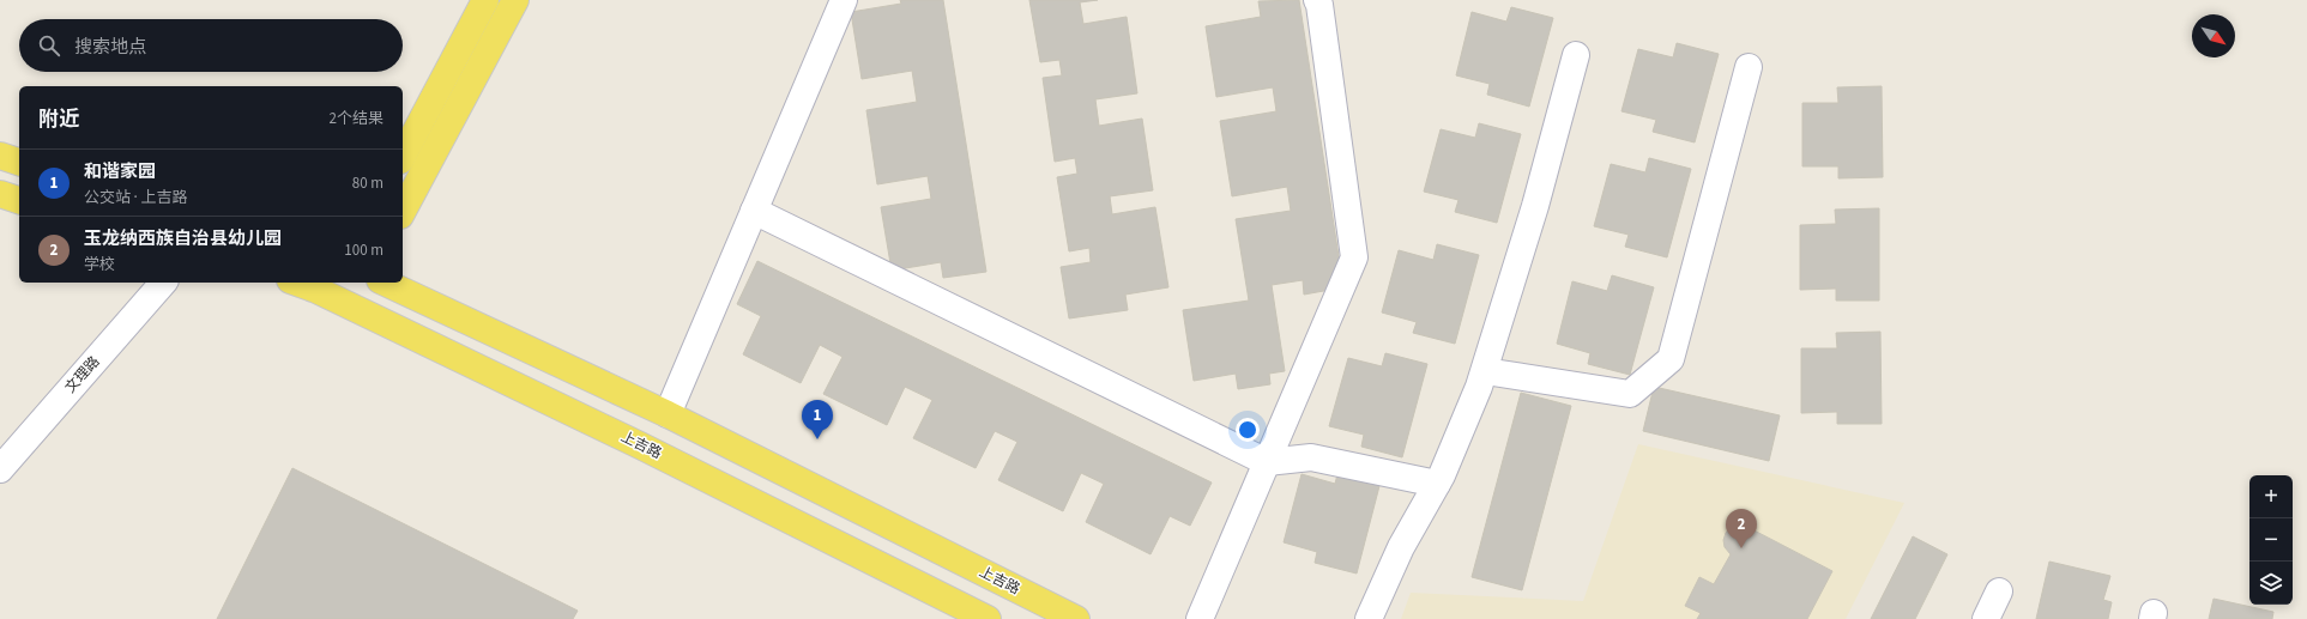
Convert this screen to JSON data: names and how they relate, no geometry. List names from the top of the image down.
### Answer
{
  "streets": {
    "main road": ["上吉路"],
    "street": ["文理路"]
  },
  "north": "bottom right",
  "page": {
    "search": "搜索地点",
    "heading": ["附近", "2个结果"],
    "list": [
      {
        "mark": "1",
        "name": "和谐家园",
        "note": "公交站 · 上吉路",
        "value": "80 m"
      },
      {
        "mark": "2",
        "name": "玉龙纳西族自治县幼儿园",
        "note": "学校",
        "value": "100 m"
      }
    ],
    "pins": ["1", "2"],
    "map_buttons": ["+", "−"]
  }
}
